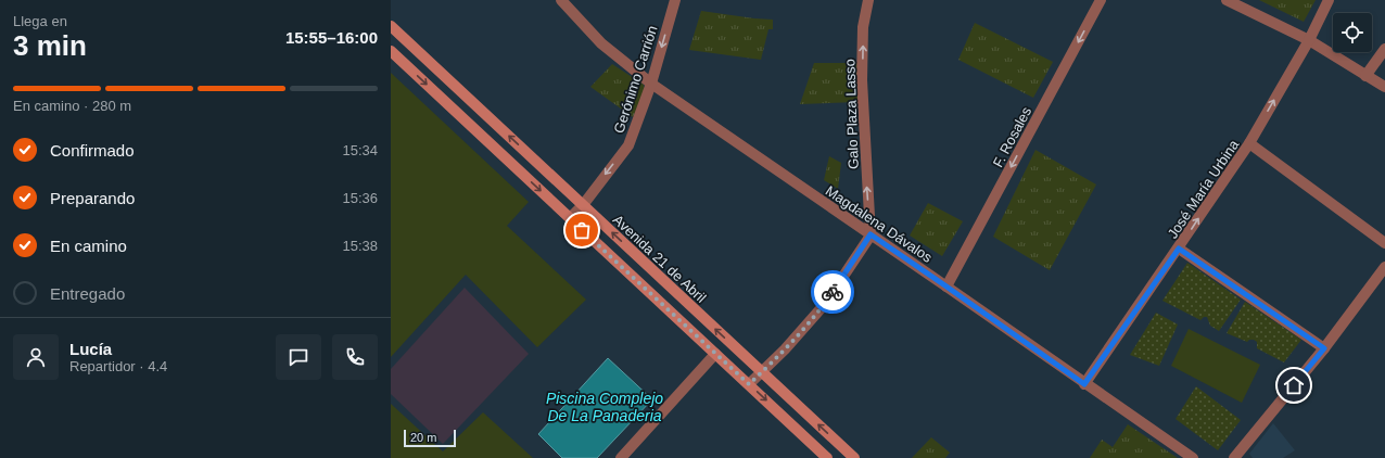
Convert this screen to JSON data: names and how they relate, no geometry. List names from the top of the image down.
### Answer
{
  "streets": {
    "main road": ["Avenida 21 de Abril"],
    "street": [
      "Gerónimo Carrión",
      "Galo Plaza Lasso",
      "F. Rosales",
      "José María Urbina",
      "Magdalena Dávalos"
    ]
  },
  "crossings": [
    ["Gerónimo Carrión", "Magdalena Dávalos"],
    ["Gerónimo Carrión", "Avenida 21 de Abril"],
    ["Galo Plaza Lasso", "Magdalena Dávalos"],
    ["F. Rosales", "Magdalena Dávalos"],
    ["José María Urbina", "Magdalena Dávalos"]
  ],
  "one_way": [
    "Gerónimo Carrión",
    "Galo Plaza Lasso",
    "F. Rosales",
    "José María Urbina"
  ],
  "water": ["Piscina Complejo De La Panaderia"],
  "scale_bar": "20 m",
  "page": {
    "heading": ["3 min", "Llega en", "15:55–16:00"],
    "panel": ["Lucía", "Repartidor · 4.4"],
    "bar": "En camino · 280 m",
    "list": [
      ["Confirmado", "15:34"],
      ["Preparando", "15:36"],
      ["En camino", "15:38"],
      "Entregado"
    ],
    "scale": "20 m"
  }
}
